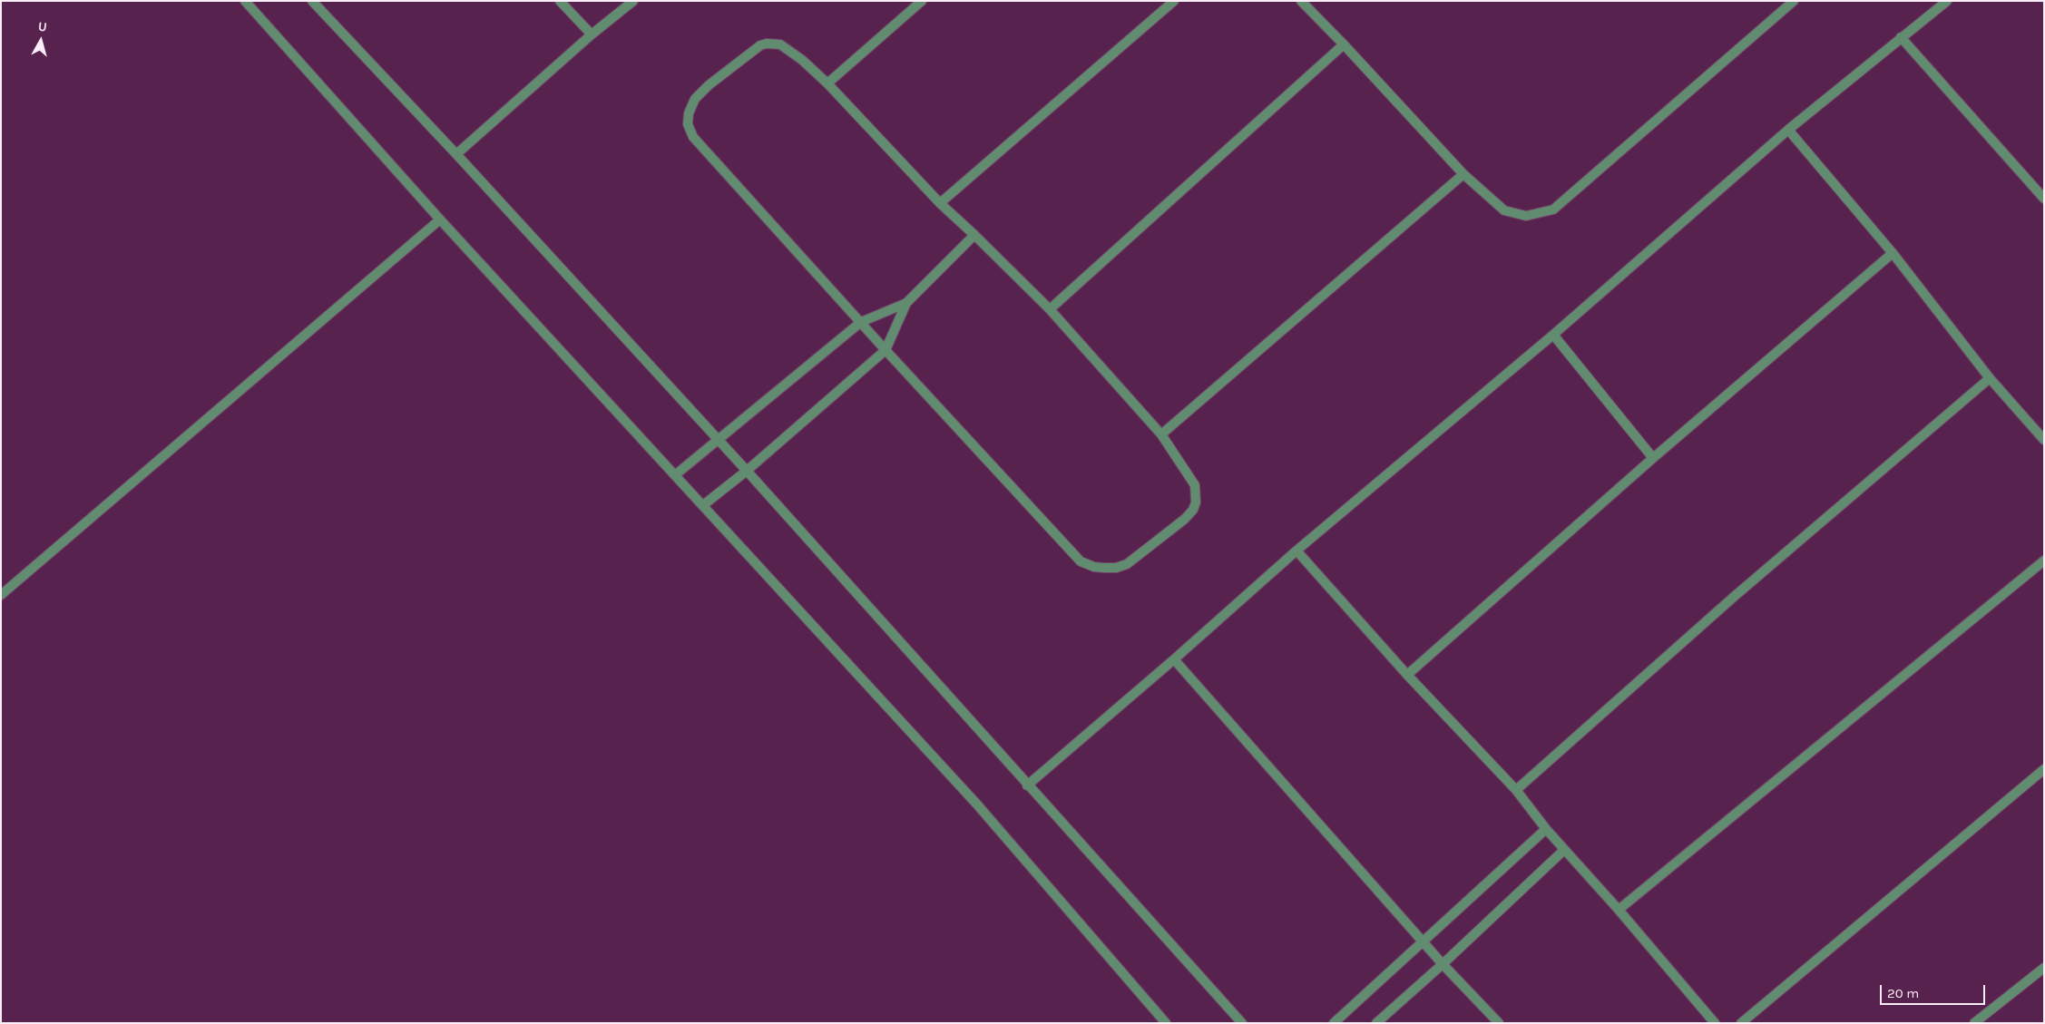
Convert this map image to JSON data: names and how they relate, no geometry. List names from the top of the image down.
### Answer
{
  "scale_bar": "20 m",
  "north": "top"
}
